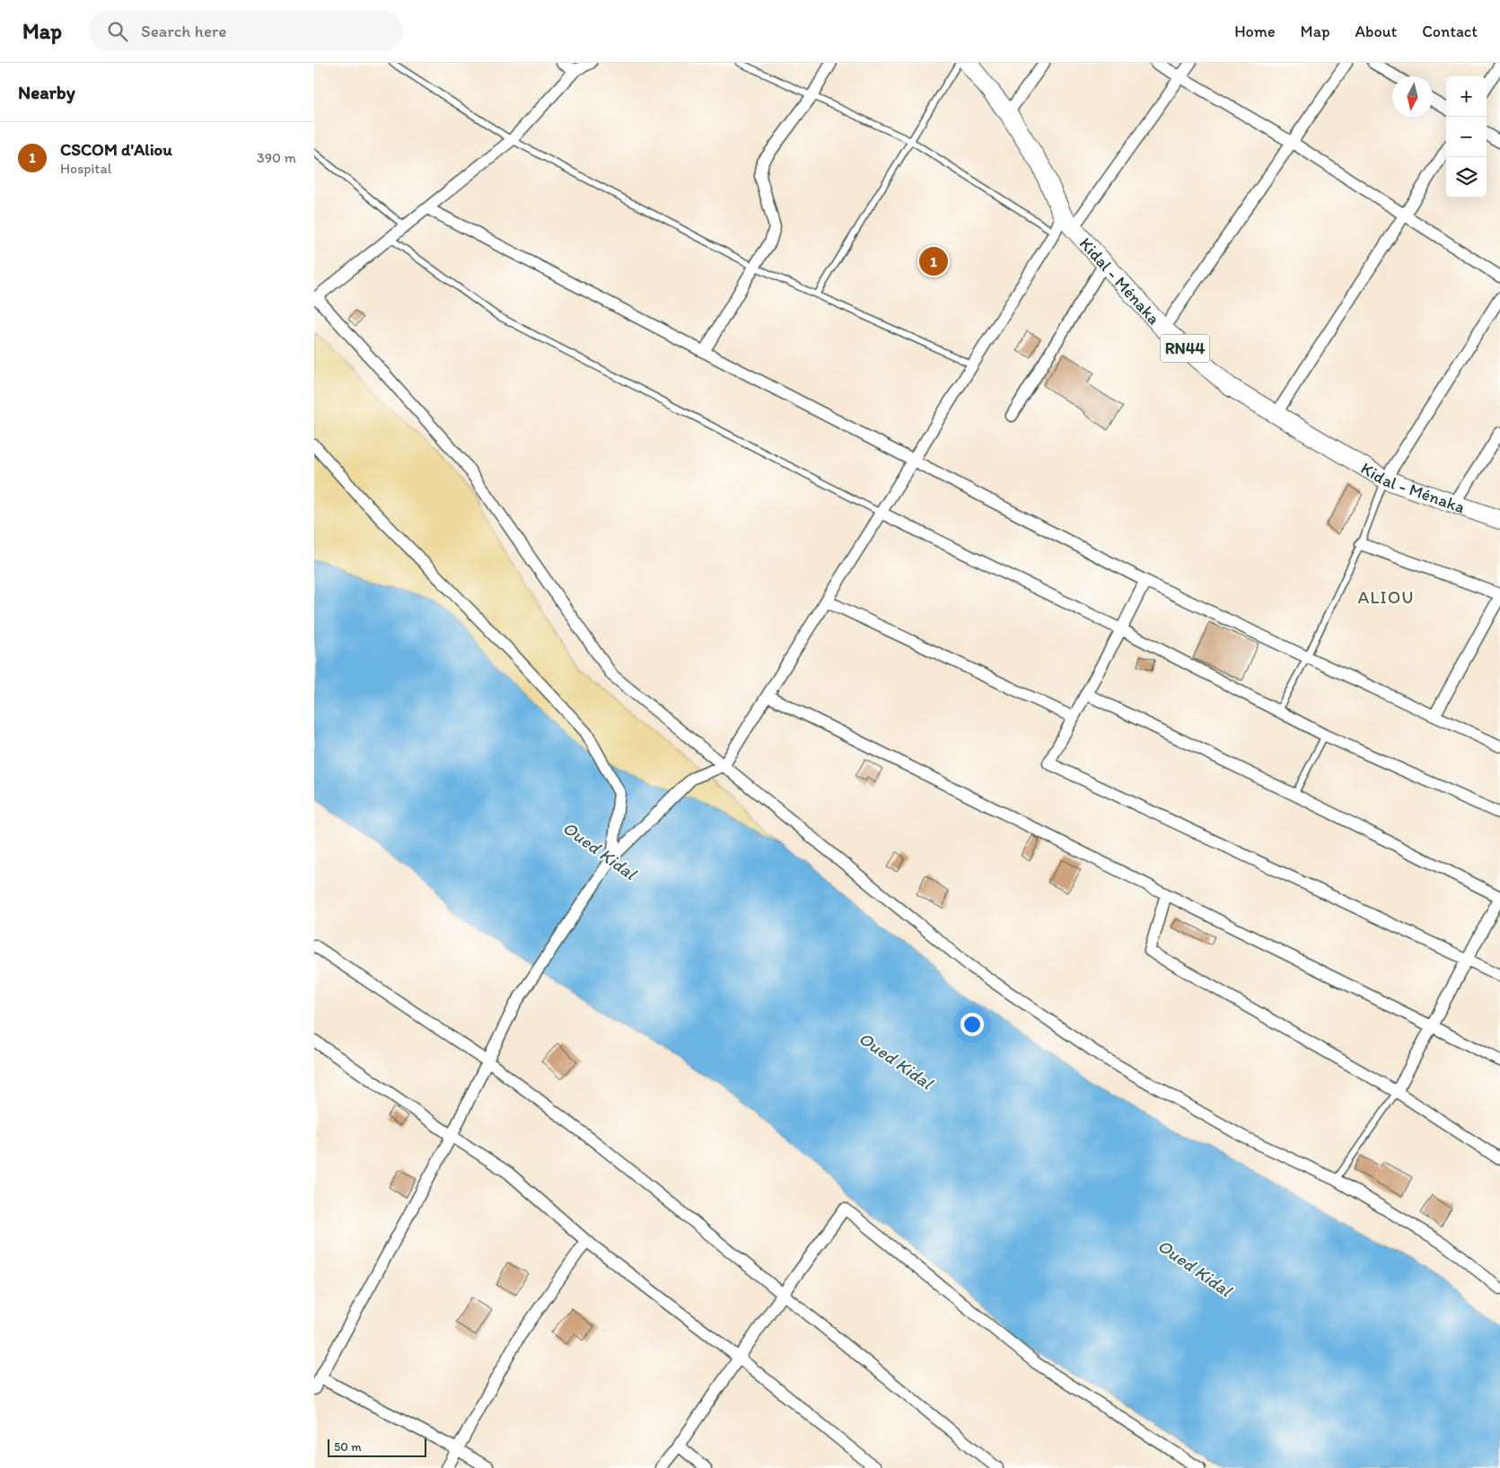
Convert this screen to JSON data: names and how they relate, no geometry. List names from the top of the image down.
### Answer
{
  "streets": {
    "main road": ["Kidal - Ménaka", "RN44"]
  },
  "districts": ["ALIOU"],
  "water": ["Oued Kidal"],
  "scale_bar": "50 m",
  "north": "bottom",
  "page": {
    "header": "Map",
    "search": "Search here",
    "nav": [
      "Home",
      "Map",
      "About",
      "Contact"
    ],
    "heading": "Nearby",
    "map_buttons": ["+", "−"],
    "list": [
      {
        "mark": "1",
        "name": "CSCOM d'Aliou",
        "note": "Hospital",
        "value": "390 m"
      }
    ],
    "pins": "1",
    "scale": "50 m"
  }
}
